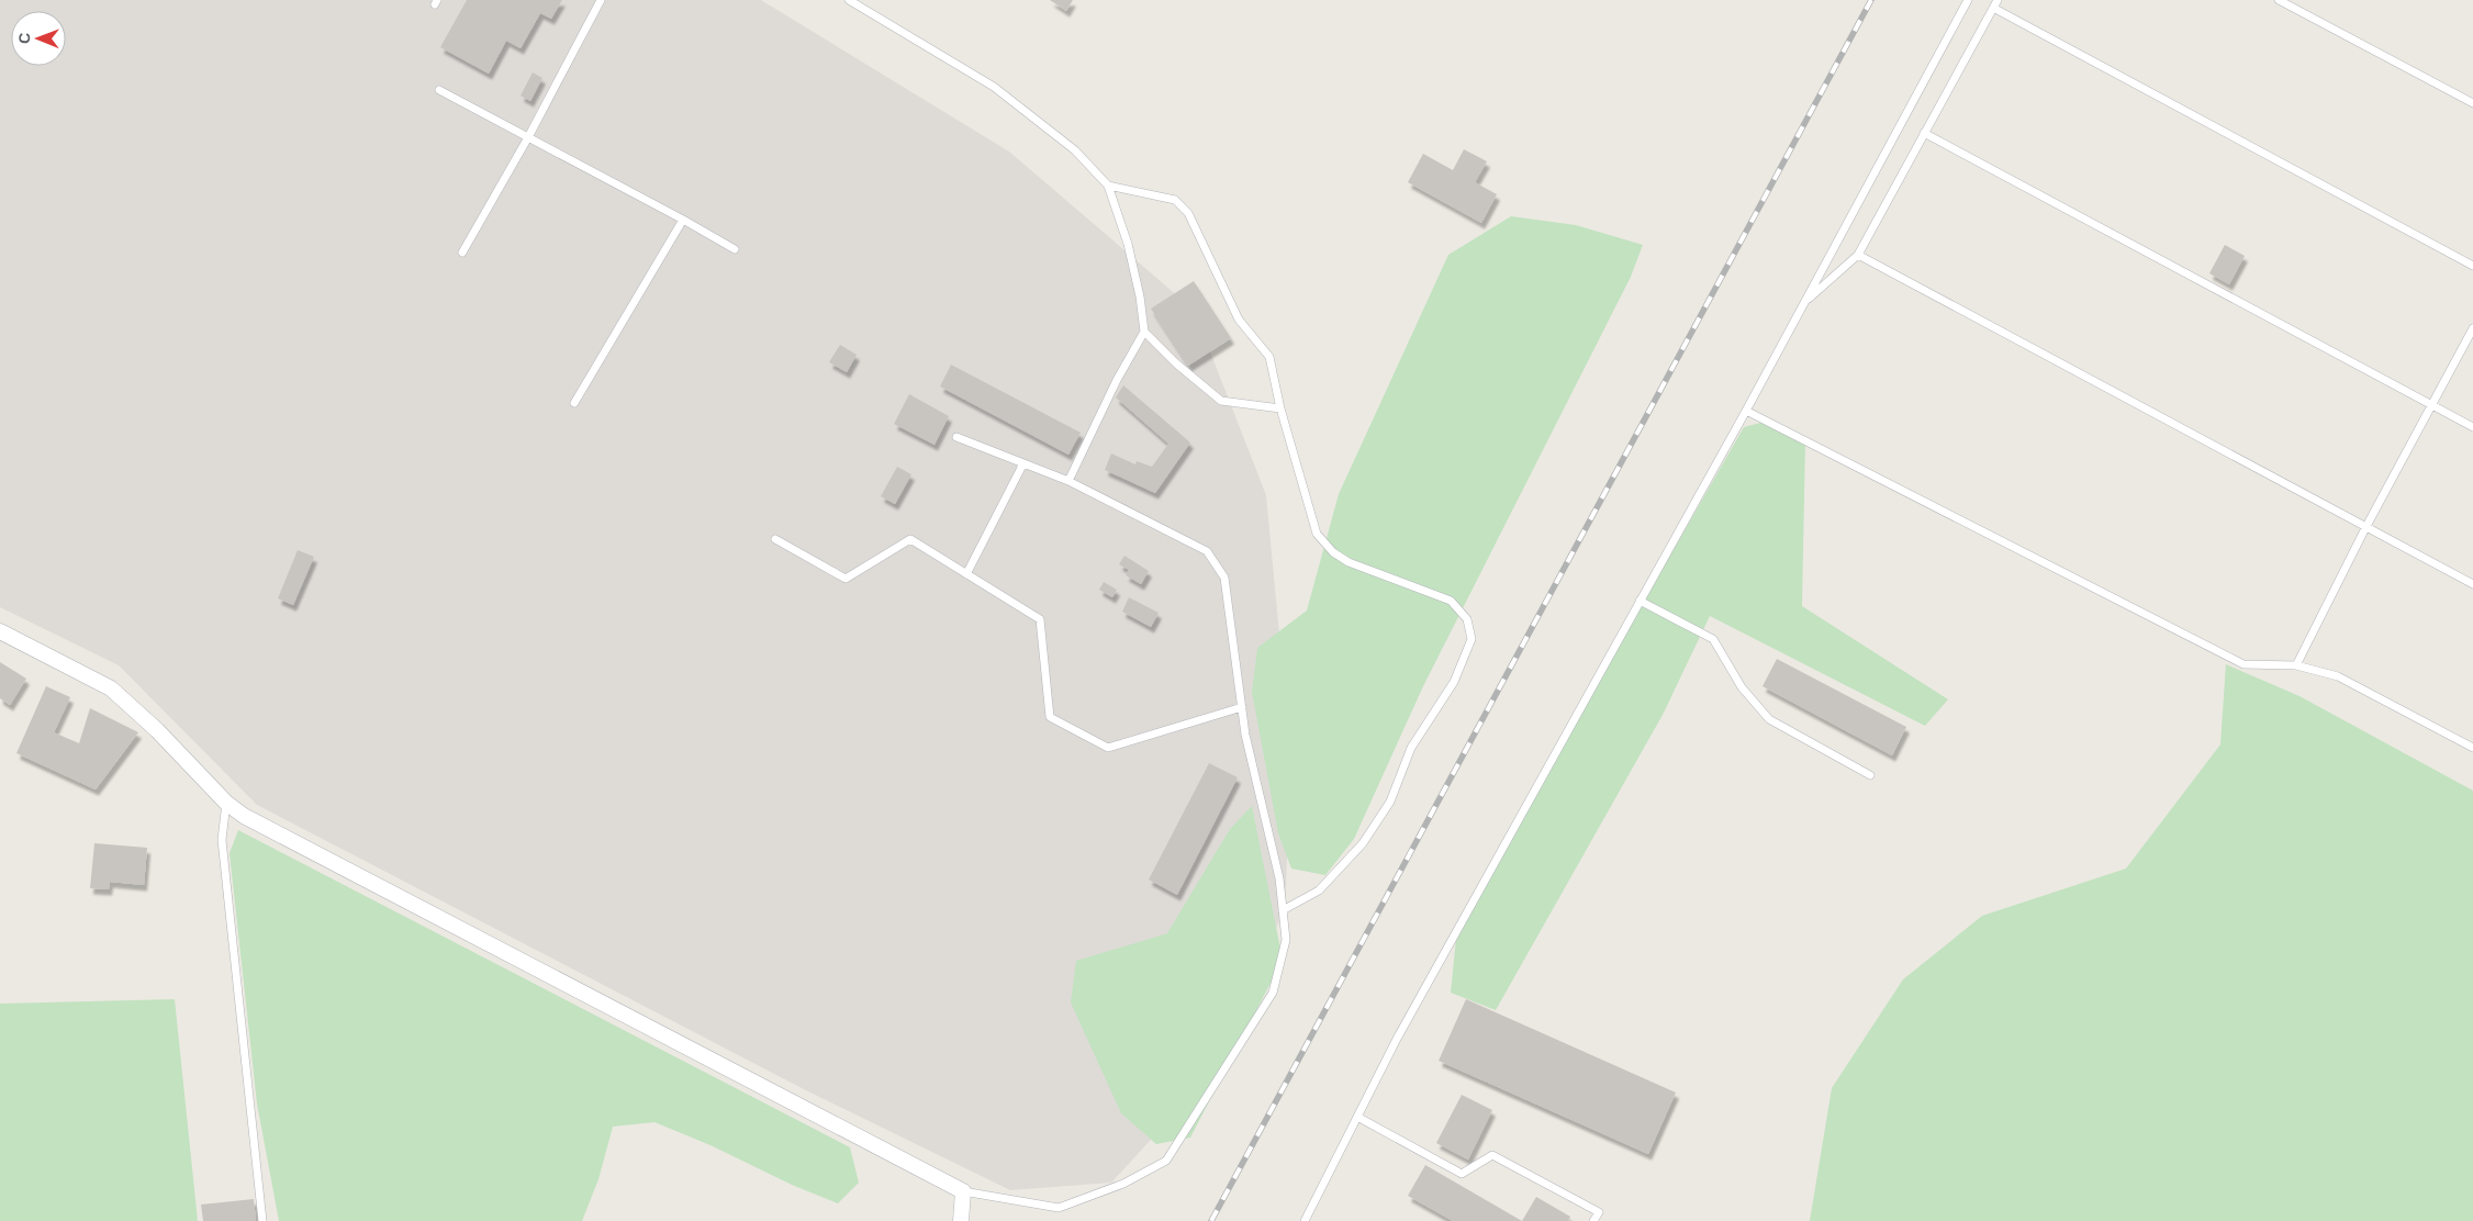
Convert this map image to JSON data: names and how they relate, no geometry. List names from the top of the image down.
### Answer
{
  "north": "left"
}
